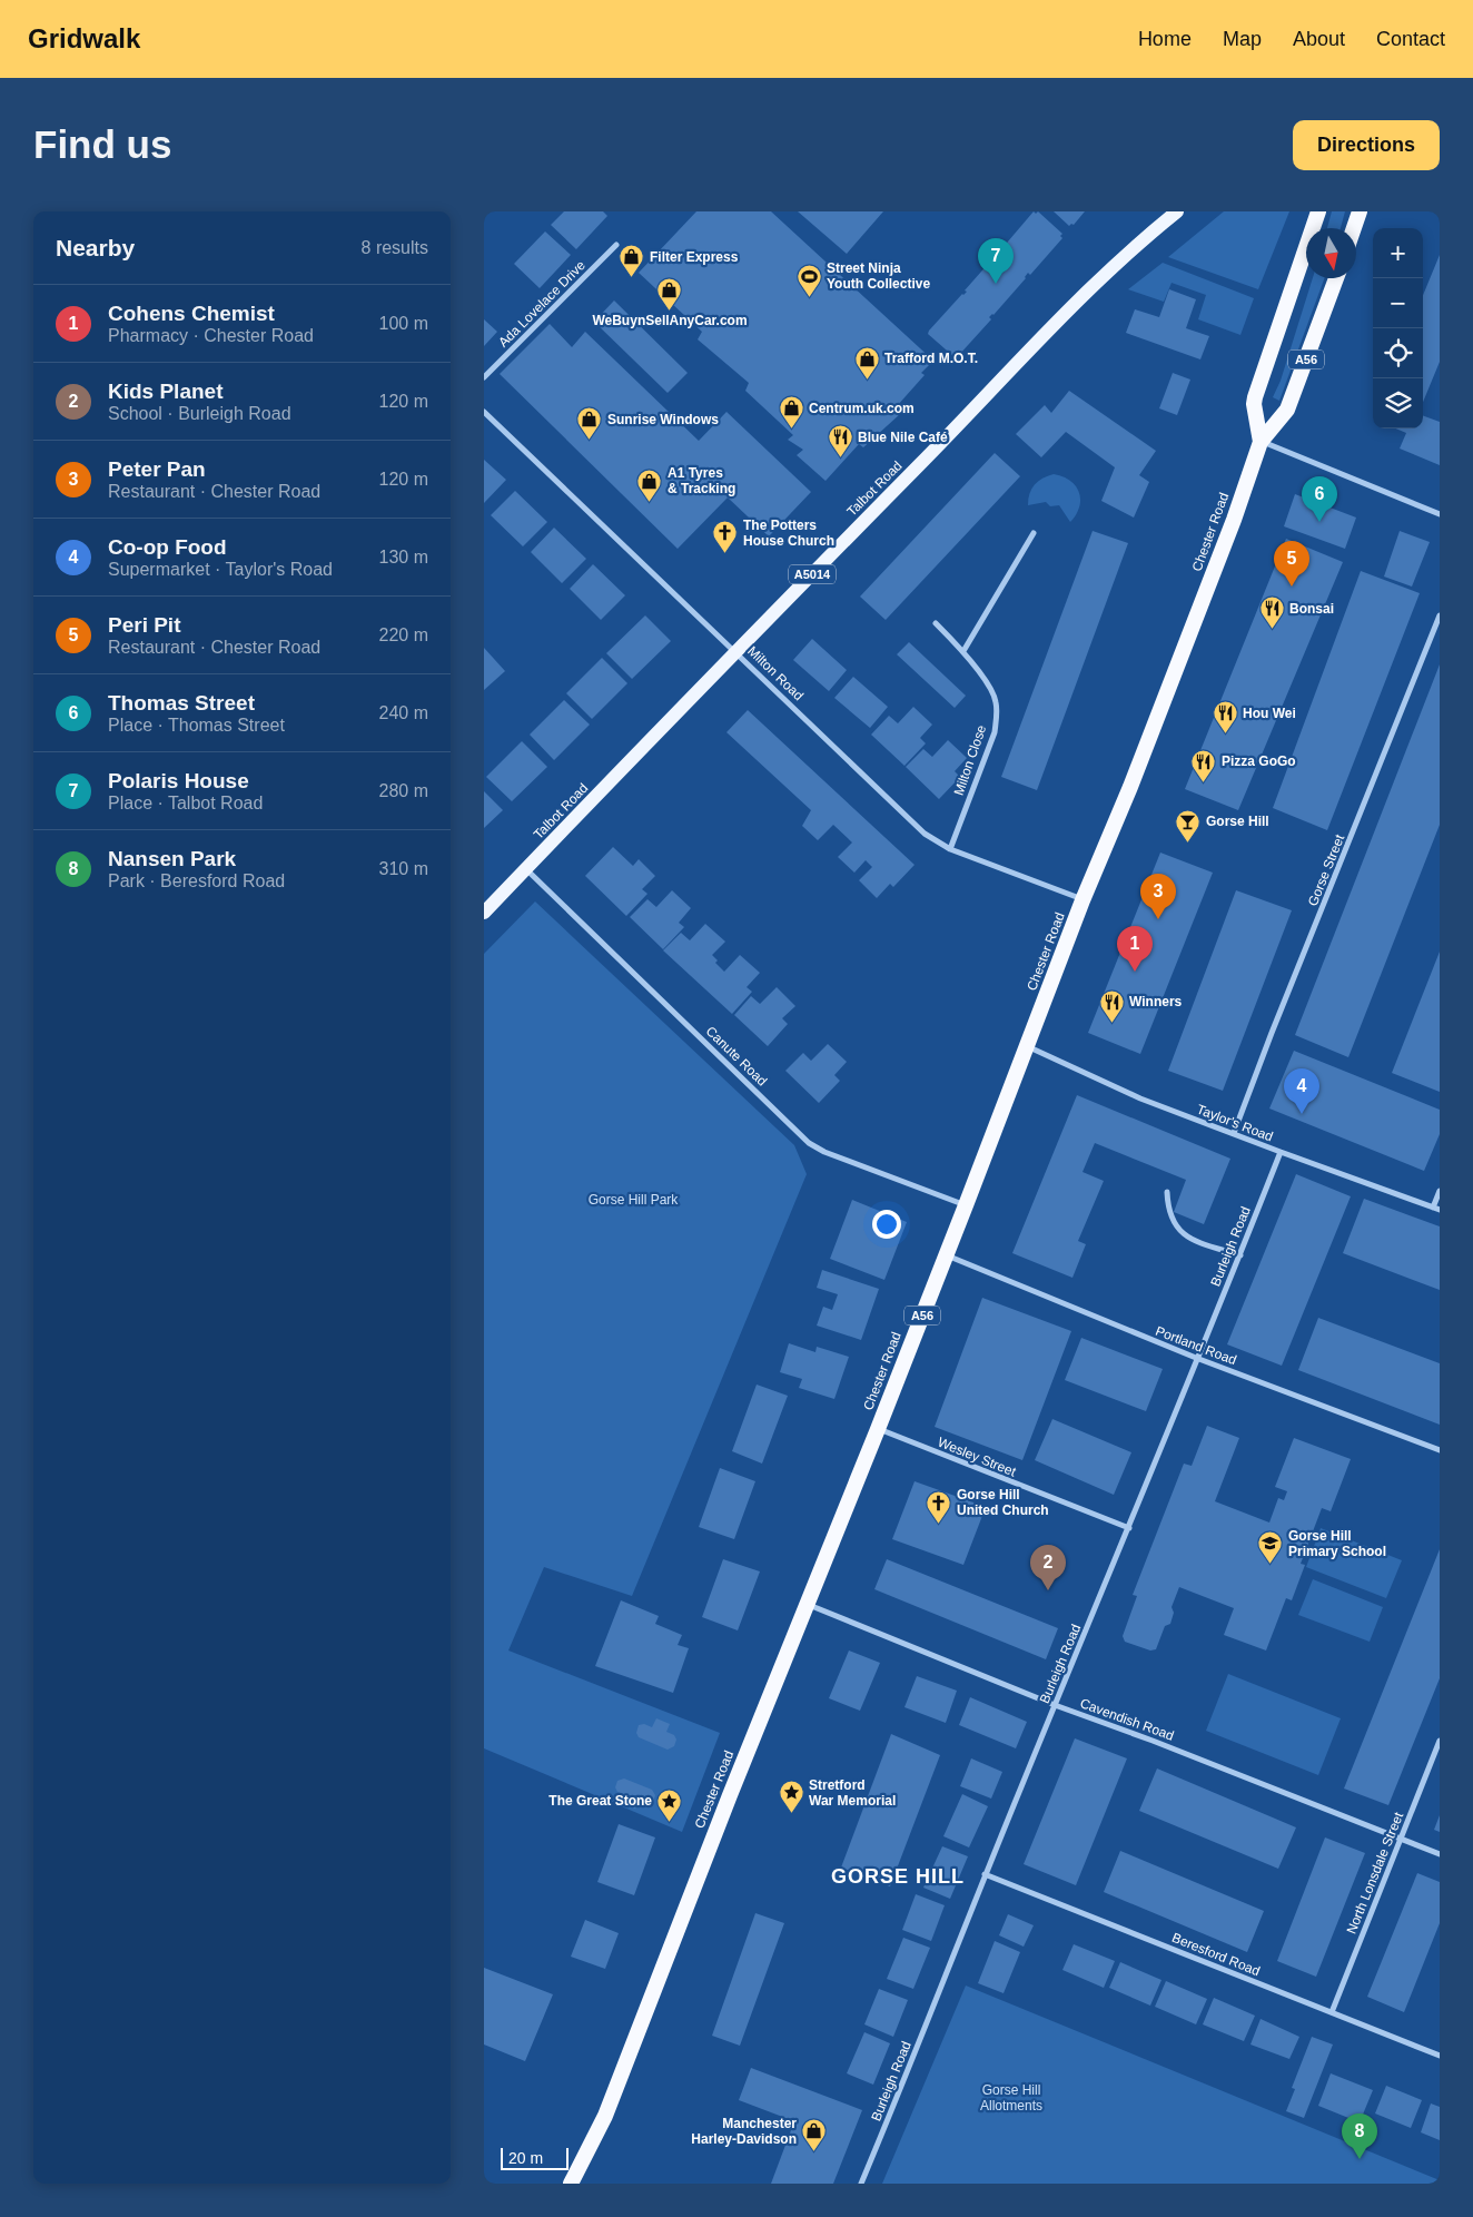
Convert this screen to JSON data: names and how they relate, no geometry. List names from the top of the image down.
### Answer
{
  "streets": {
    "highway": ["A56", "Chester Road"],
    "main road": ["Talbot Road", "A5014"],
    "street": [
      "Ada Lovelace Drive",
      "Milton Road",
      "Milton Close",
      "Gorse Street",
      "Canute Road",
      "Taylor's Road",
      "Burleigh Road",
      "Portland Road",
      "Wesley Street",
      "Cavendish Road",
      "North Lonsdale Street",
      "Beresford Road"
    ]
  },
  "crossings": [
    ["Talbot Road", "Milton Road"],
    ["Talbot Road", "Canute Road"],
    ["Chester Road", "Milton Road"],
    ["Chester Road", "Canute Road"],
    ["Chester Road", "Taylor's Road"],
    ["Chester Road", "Portland Road"],
    ["Chester Road", "Wesley Street"],
    ["Chester Road", "Cavendish Road"],
    ["Milton Road", "Milton Close"],
    ["Gorse Street", "Taylor's Road"],
    ["Taylor's Road", "Burleigh Road"],
    ["Burleigh Road", "Portland Road"],
    ["Burleigh Road", "Wesley Street"],
    ["Burleigh Road", "Cavendish Road"],
    ["Burleigh Road", "Beresford Road"],
    ["Cavendish Road", "North Lonsdale Street"],
    ["North Lonsdale Street", "Beresford Road"]
  ],
  "districts": ["GORSE HILL"],
  "parks": ["Gorse Hill Park", "Gorse Hill Allotments"],
  "places": {
    "shop": [
      "Filter Express",
      "WeBuynSellAnyCar.com",
      "Trafford M.O.T.",
      "Centrum.uk.com",
      "Sunrise Windows",
      "A1 Tyres & Tracking",
      "Manchester Harley-Davidson"
    ],
    "sports": ["Street Ninja Youth Collective"],
    "restaurant": [
      "Blue Nile Café",
      "Bonsai",
      "Hou Wei",
      "Pizza GoGo",
      "Winners"
    ],
    "church": ["The Potters House Church", "Gorse Hill United Church"],
    "bar": ["Gorse Hill"],
    "school or university": ["Gorse Hill Primary School"],
    "place": ["Stretford War Memorial", "The Great Stone"]
  },
  "scale_bar": "20 m",
  "north": "bottom",
  "page": {
    "header": "Gridwalk",
    "nav": [
      "Home",
      "Map",
      "About",
      "Contact"
    ],
    "buttons": "Directions",
    "title": "Find us",
    "heading": ["Nearby", "8 results"],
    "map_buttons": ["+", "−"],
    "pins": [
      "7",
      "6",
      "5",
      "3",
      "1",
      "4",
      "2",
      "8"
    ],
    "list": [
      {
        "mark": "1",
        "name": "Cohens Chemist",
        "note": "Pharmacy · Chester Road",
        "value": "100 m"
      },
      {
        "mark": "2",
        "name": "Kids Planet",
        "note": "School · Burleigh Road",
        "value": "120 m"
      },
      {
        "mark": "3",
        "name": "Peter Pan",
        "note": "Restaurant · Chester Road",
        "value": "120 m"
      },
      {
        "mark": "4",
        "name": "Co-op Food",
        "note": "Supermarket · Taylor's Road",
        "value": "130 m"
      },
      {
        "mark": "5",
        "name": "Peri Pit",
        "note": "Restaurant · Chester Road",
        "value": "220 m"
      },
      {
        "mark": "6",
        "name": "Thomas Street",
        "note": "Place · Thomas Street",
        "value": "240 m"
      },
      {
        "mark": "7",
        "name": "Polaris House",
        "note": "Place · Talbot Road",
        "value": "280 m"
      },
      {
        "mark": "8",
        "name": "Nansen Park",
        "note": "Park · Beresford Road",
        "value": "310 m"
      }
    ],
    "scale": "20 m"
  }
}
